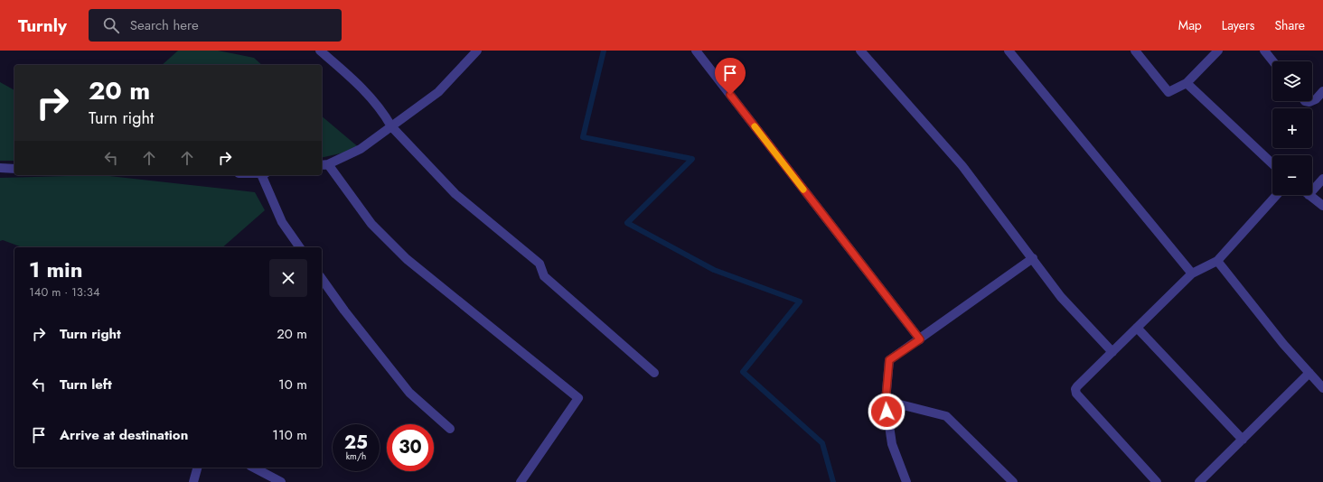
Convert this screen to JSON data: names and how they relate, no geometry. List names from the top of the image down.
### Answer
{
  "page": {
    "header": "Turnly",
    "search": "Search here",
    "nav": ["Map", "Layers", "Share"],
    "map_buttons": ["+", "−"],
    "turn": ["20 m", "Turn right"],
    "heading": ["1 min", "140 m · 13:34"],
    "list": [
      {
        "name": "Turn right",
        "value": "20 m"
      },
      {
        "name": "Turn left",
        "value": "10 m"
      },
      {
        "name": "Arrive at destination",
        "value": "110 m"
      }
    ],
    "speed": "25 km/h",
    "limit": "30"
  }
}
